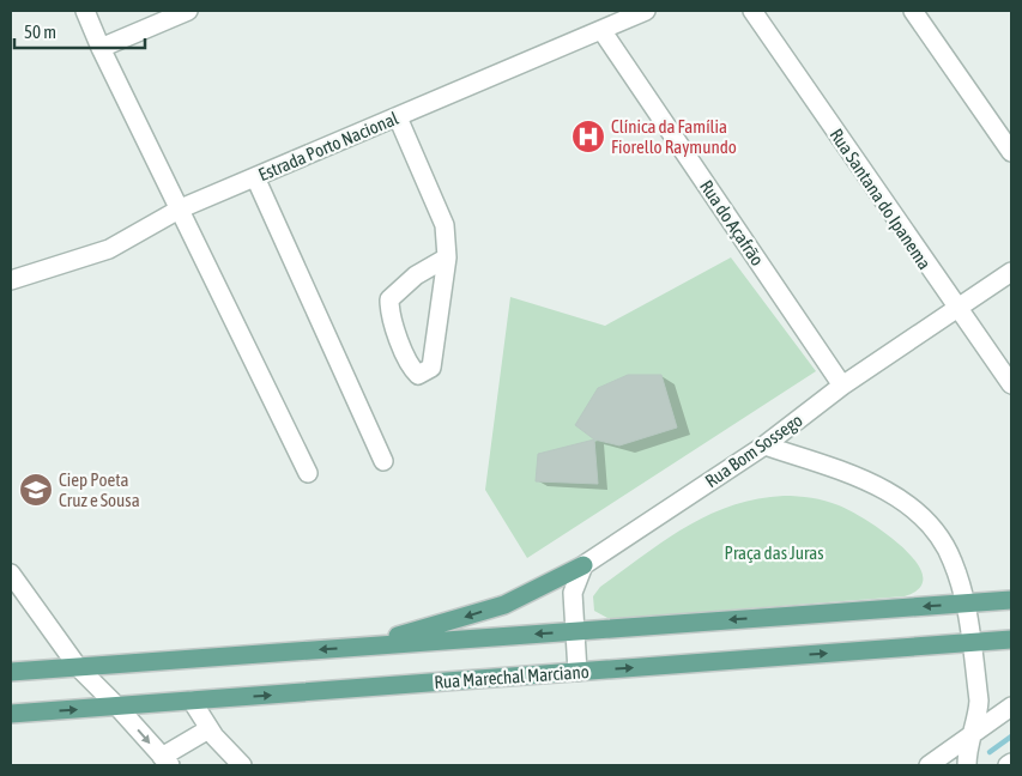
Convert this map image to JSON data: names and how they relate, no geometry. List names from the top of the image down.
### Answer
{
  "streets": {
    "main road": ["Rua Marechal Marciano"],
    "street": [
      "Estrada Porto Nacional",
      "Rua Santana do Ipanema",
      "Rua do Açafrão",
      "Rua Bom Sossego"
    ]
  },
  "crossings": [
    ["Estrada Porto Nacional", "Rua do Açafrão"],
    ["Rua Santana do Ipanema", "Rua Bom Sossego"],
    ["Rua do Açafrão", "Rua Bom Sossego"]
  ],
  "parks": ["Praça das Juras"],
  "places": {
    "hospital": ["Clínica da Família Fiorello Raymundo"],
    "school or university": ["Ciep Poeta Cruz e Sousa"]
  },
  "scale_bar": "50 m"
}
